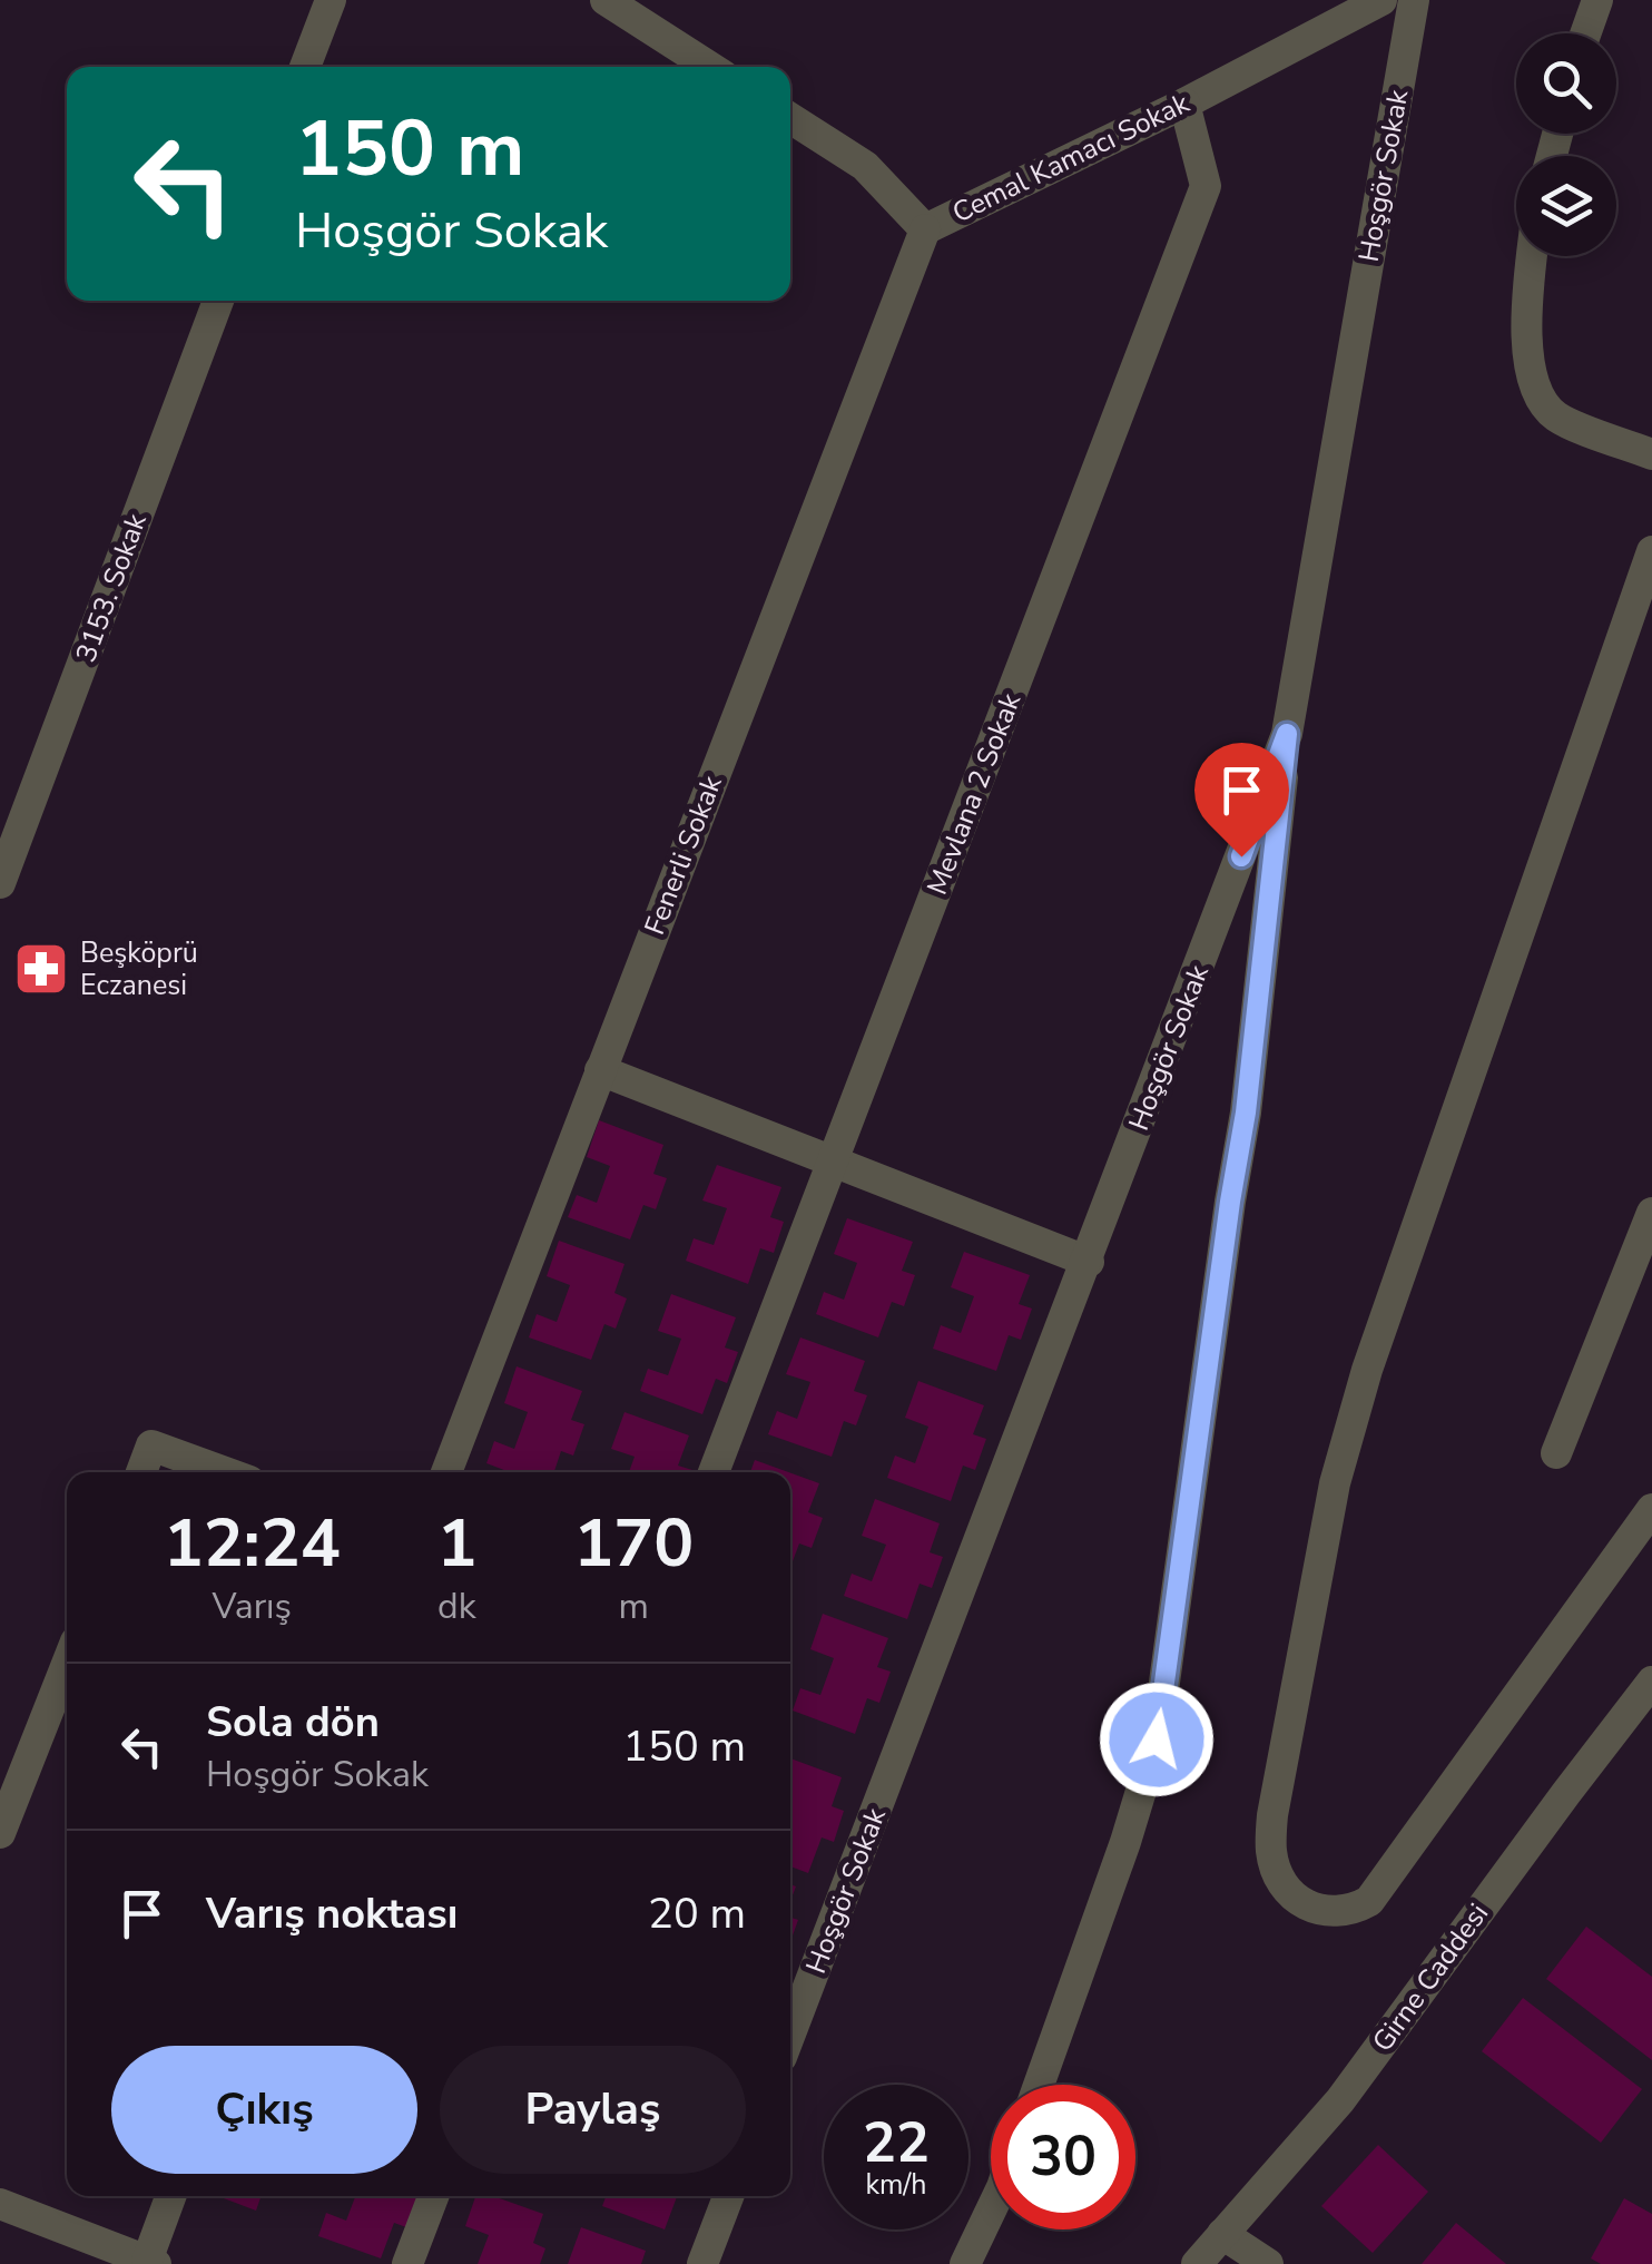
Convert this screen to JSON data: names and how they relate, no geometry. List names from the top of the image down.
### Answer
{
  "streets": {
    "street": [
      "Cemal Kamacı Sokak",
      "Hoşgör Sokak",
      "3153. Sokak",
      "Mevlana 2 Sokak",
      "Fenerli Sokak",
      "Girne Caddesi"
    ]
  },
  "crossings": [
    ["Cemal Kamacı Sokak", "Mevlana 2 Sokak"],
    ["Cemal Kamacı Sokak", "Fenerli Sokak"]
  ],
  "places": {
    "pharmacy": ["Beşköprü Eczanesi"]
  },
  "page": {
    "turn": ["150 m", "Hoşgör Sokak"],
    "eta": [
      "12:24",
      "Varış",
      "1",
      "dk",
      "170",
      "m"
    ],
    "list": [
      {
        "name": "Sola dön",
        "note": "Hoşgör Sokak",
        "value": "150 m"
      },
      {
        "name": "Varış noktası",
        "value": "20 m"
      }
    ],
    "buttons": ["Çıkış", "Paylaş"],
    "speed": "22 km/h",
    "limit": "30"
  }
}
